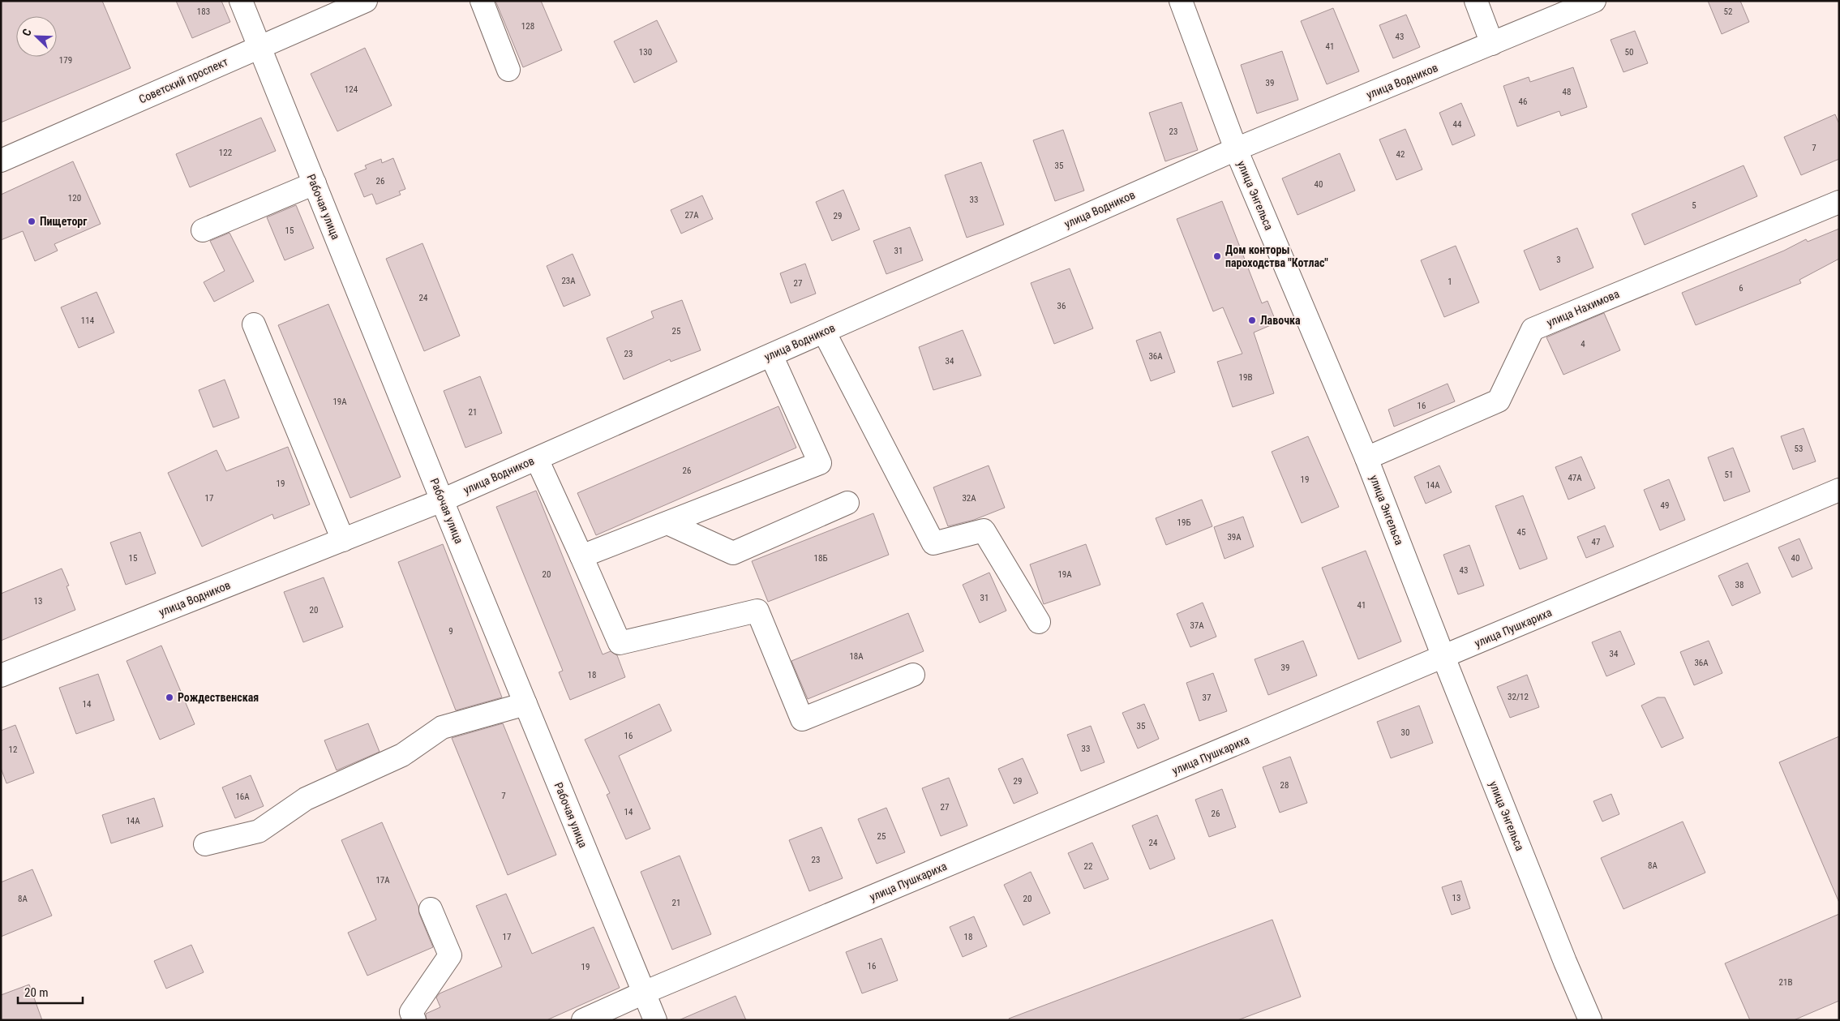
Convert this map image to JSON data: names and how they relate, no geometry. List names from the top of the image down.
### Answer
{
  "streets": {
    "street": [
      "Советский проспект",
      "улица Водников",
      "улица Энгельса",
      "Рабочая улица",
      "улица Нахимова",
      "улица Пушкариха"
    ]
  },
  "crossings": [
    ["Советский проспект", "Рабочая улица"],
    ["улица Водников", "улица Энгельса"],
    ["улица Водников", "Рабочая улица"],
    ["улица Энгельса", "улица Нахимова"],
    ["улица Энгельса", "улица Пушкариха"],
    ["Рабочая улица", "улица Пушкариха"]
  ],
  "places": [
    "Пищеторг",
    "Дом конторы пароходства \"Котлас\"",
    "Лавочка",
    "Рождественская"
  ],
  "house_numbers": [
    "183",
    "52",
    "128",
    "43",
    "41",
    "130",
    "50",
    "179",
    "39",
    "124",
    "48",
    "46",
    "44",
    "23",
    "7",
    "122",
    "42",
    "35",
    "26",
    "40",
    "120",
    "33",
    "5",
    "27А",
    "29",
    "15",
    "31",
    "3",
    "23А",
    "1",
    "27",
    "6",
    "24",
    "36",
    "114",
    "25",
    "4",
    "23",
    "36А",
    "34",
    "19В",
    "19А",
    "16",
    "21",
    "53",
    "26",
    "51",
    "47А",
    "19",
    "19",
    "14А",
    "17",
    "32А",
    "49",
    "19Б",
    "45",
    "39А",
    "47",
    "15",
    "18Б",
    "40",
    "43",
    "20",
    "19А",
    "38",
    "31",
    "13",
    "41",
    "20",
    "37А",
    "9",
    "34",
    "18А",
    "36А",
    "39",
    "18",
    "32/12",
    "37",
    "14",
    "35",
    "30",
    "16",
    "33",
    "12",
    "29",
    "28",
    "7",
    "16А",
    "27",
    "14",
    "26",
    "14А",
    "25",
    "24",
    "23",
    "8А",
    "22",
    "17А",
    "13",
    "8А",
    "20",
    "21",
    "17",
    "18",
    "16",
    "19",
    "21В"
  ],
  "scale_bar": "20 m",
  "north": "top left"
}
